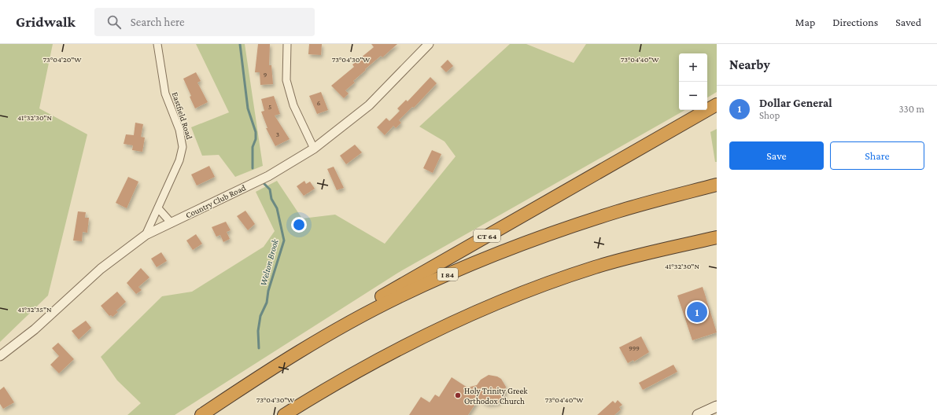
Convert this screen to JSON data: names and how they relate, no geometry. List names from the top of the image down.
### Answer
{
  "streets": {
    "highway": ["CT 64", "I 84"],
    "street": ["Eastfield Road", "Country Club Road"]
  },
  "crossings": [
    ["Eastfield Road", "Country Club Road"],
    ["CT 64", "I 84"]
  ],
  "water": ["Welton Brook"],
  "places": ["Holy Trinity Greek Orthodox Church"],
  "house_numbers": [
    "9",
    "6",
    "5",
    "3",
    "999"
  ],
  "page": {
    "header": "Gridwalk",
    "search": "Search here",
    "nav": ["Map", "Directions", "Saved"],
    "heading": "Nearby",
    "map_buttons": ["+", "−"],
    "list": [
      {
        "mark": "1",
        "name": "Dollar General",
        "note": "Shop",
        "value": "330 m"
      }
    ],
    "buttons": ["Save", "Share"],
    "pins": "1"
  },
  "coordinates": [
    "73°04'20\"W",
    "73°04'30\"W",
    "73°04'40\"W",
    "41°32'30\"N",
    "41°32'35\"N"
  ]
}
